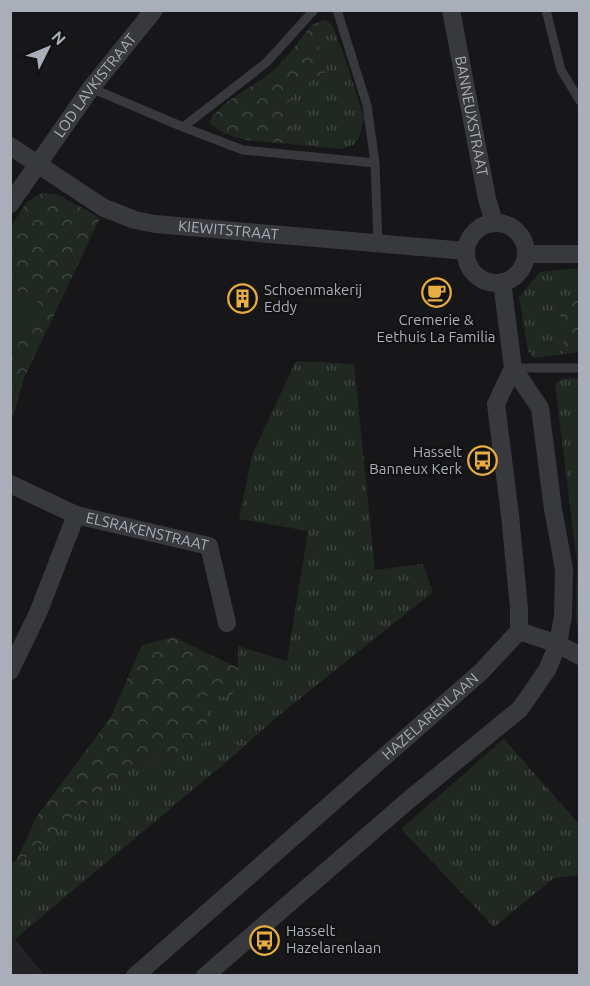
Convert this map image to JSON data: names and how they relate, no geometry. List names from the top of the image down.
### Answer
{
  "streets": {
    "street": [
      "LOD LAVKISTRAAT",
      "BANNEUXSTRAAT",
      "KIEWITSTRAAT",
      "ELSRAKENSTRAAT",
      "HAZELARENLAAN"
    ]
  },
  "crossings": [
    ["LOD LAVKISTRAAT", "KIEWITSTRAAT"],
    ["BANNEUXSTRAAT", "KIEWITSTRAAT"]
  ],
  "places": {
    "cafe": ["Cremerie & Eethuis La Familia"],
    "building": ["Schoenmakerij Eddy"],
    "bus stop": ["Hasselt Banneux Kerk", "Hasselt Hazelarenlaan"]
  },
  "north": "top right"
}
